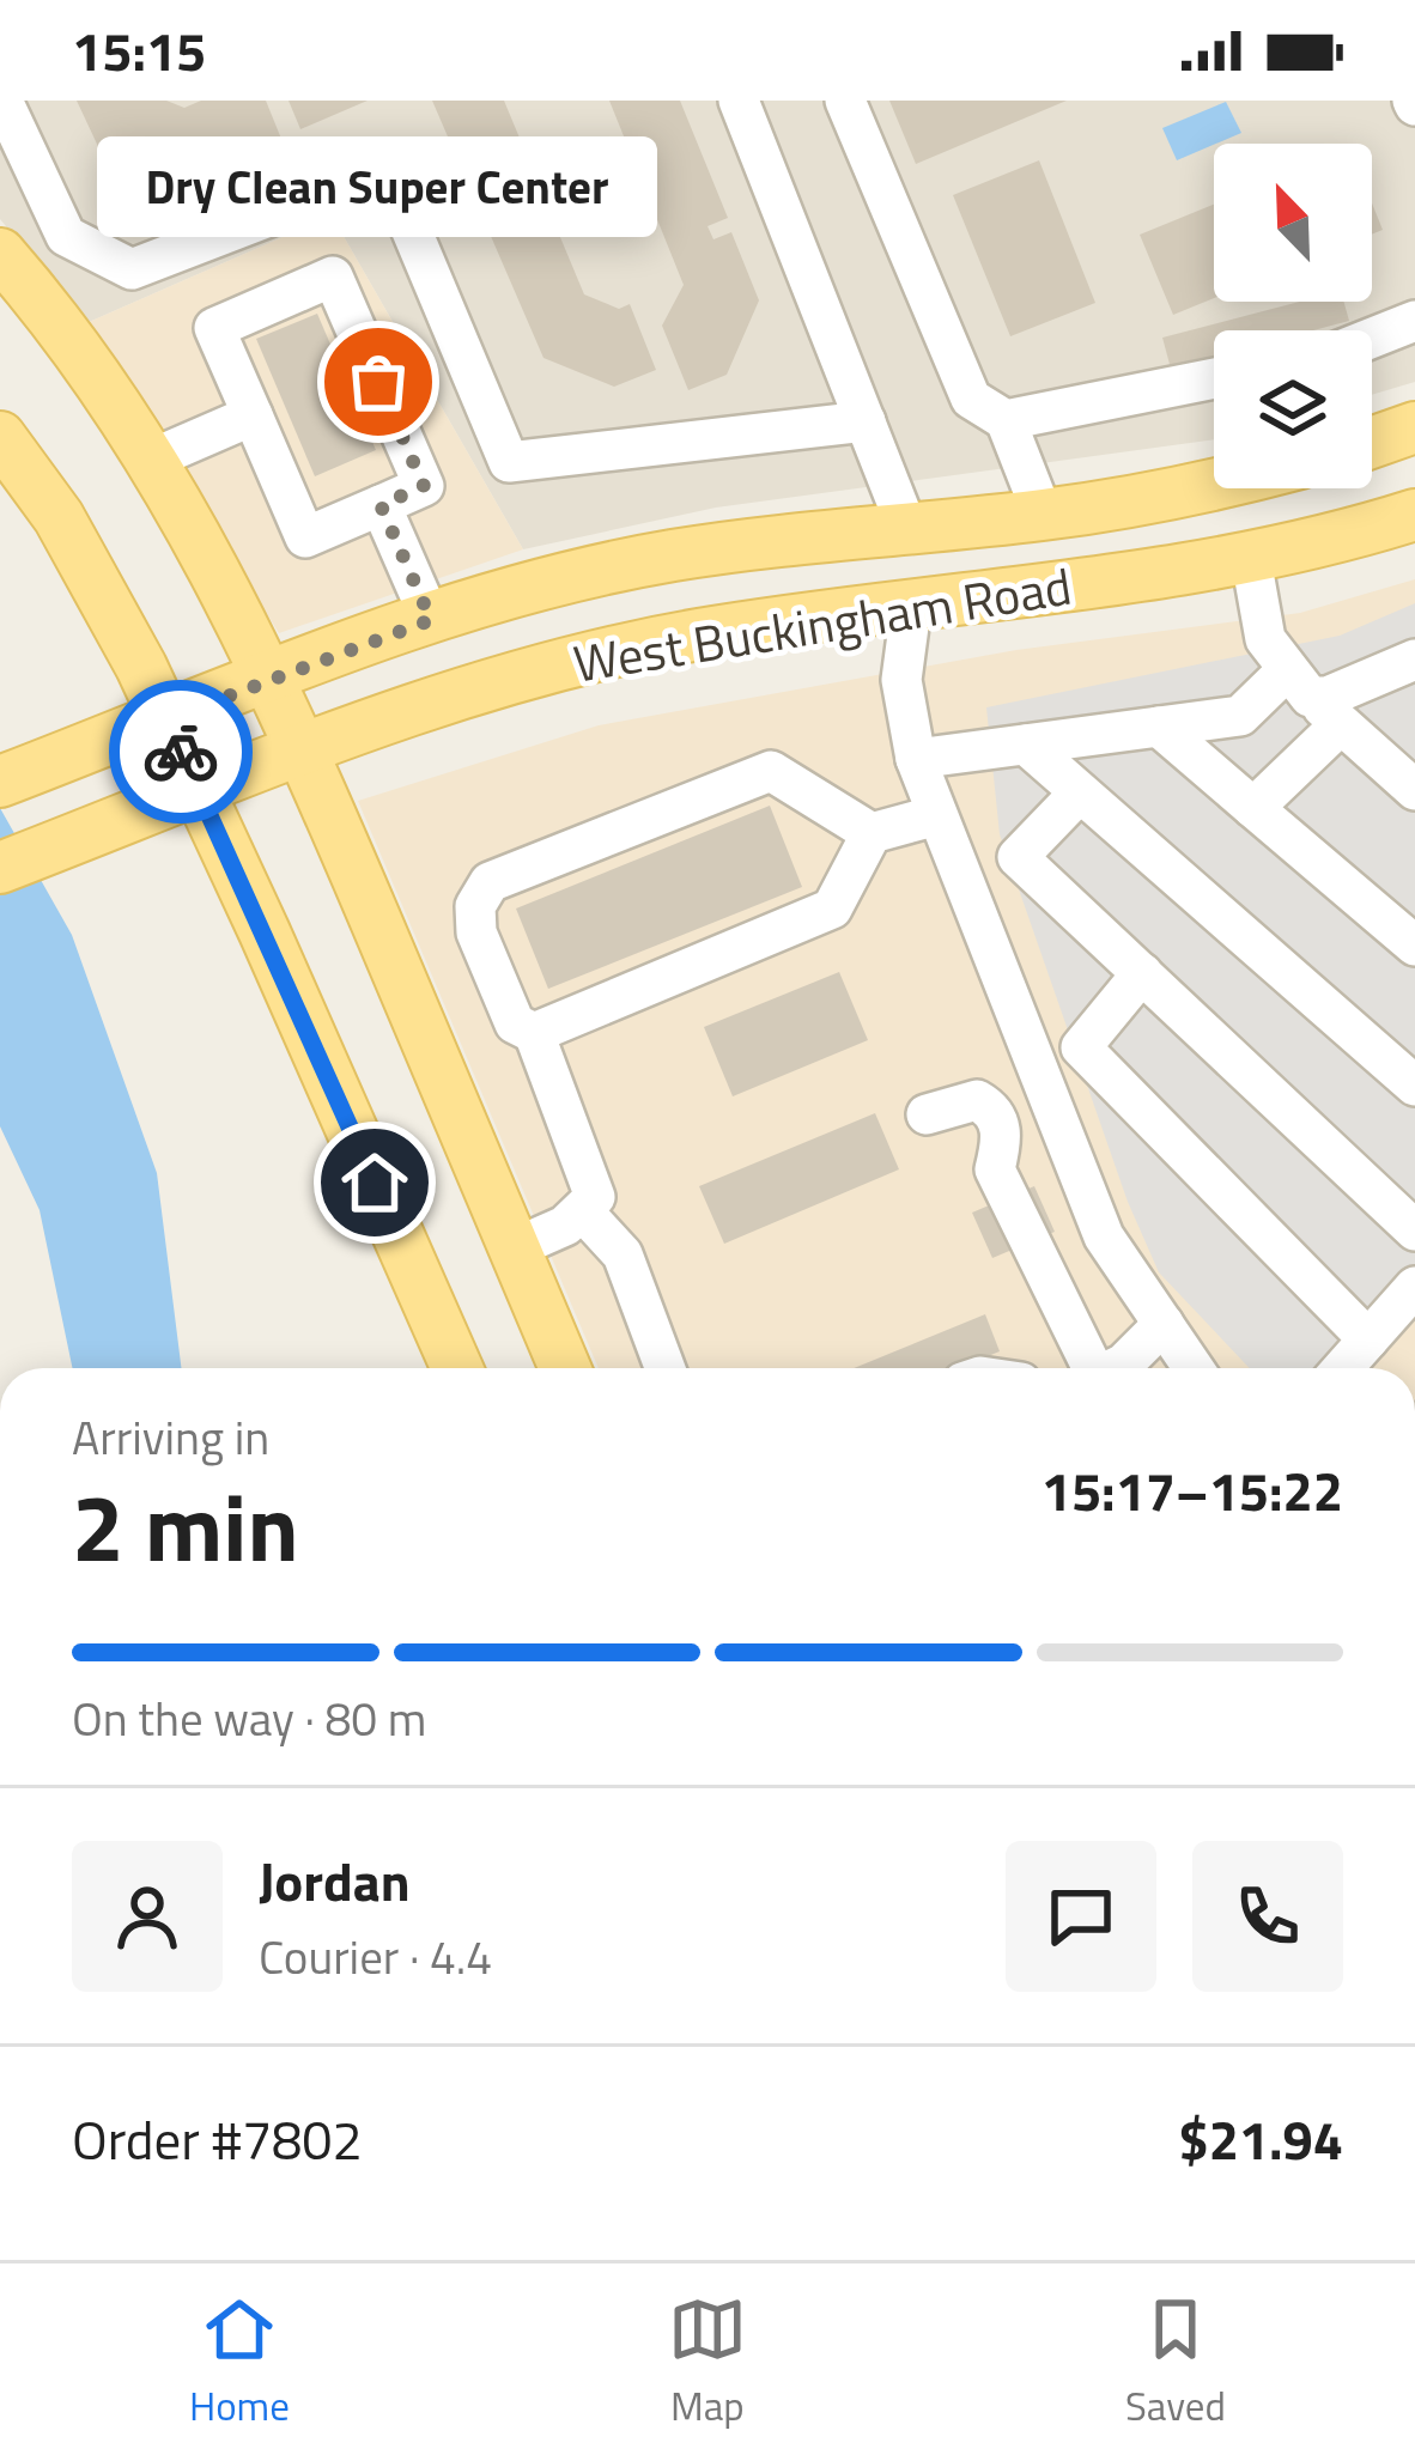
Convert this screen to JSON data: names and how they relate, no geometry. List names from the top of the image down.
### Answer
{
  "streets": {
    "main road": ["West Buckingham Road"]
  },
  "places": ["Dry Clean Super Center"],
  "north": "top left",
  "page": {
    "status": "15:15",
    "bubble": "Dry Clean Super Center",
    "heading": ["2 min", "Arriving in", "15:17–15:22"],
    "panel": [
      "Jordan",
      "Courier · 4.4",
      "Order #7802",
      "$21.94"
    ],
    "bar": "On the way · 80 m",
    "tabs": ["Home", "Map", "Saved"]
  }
}
